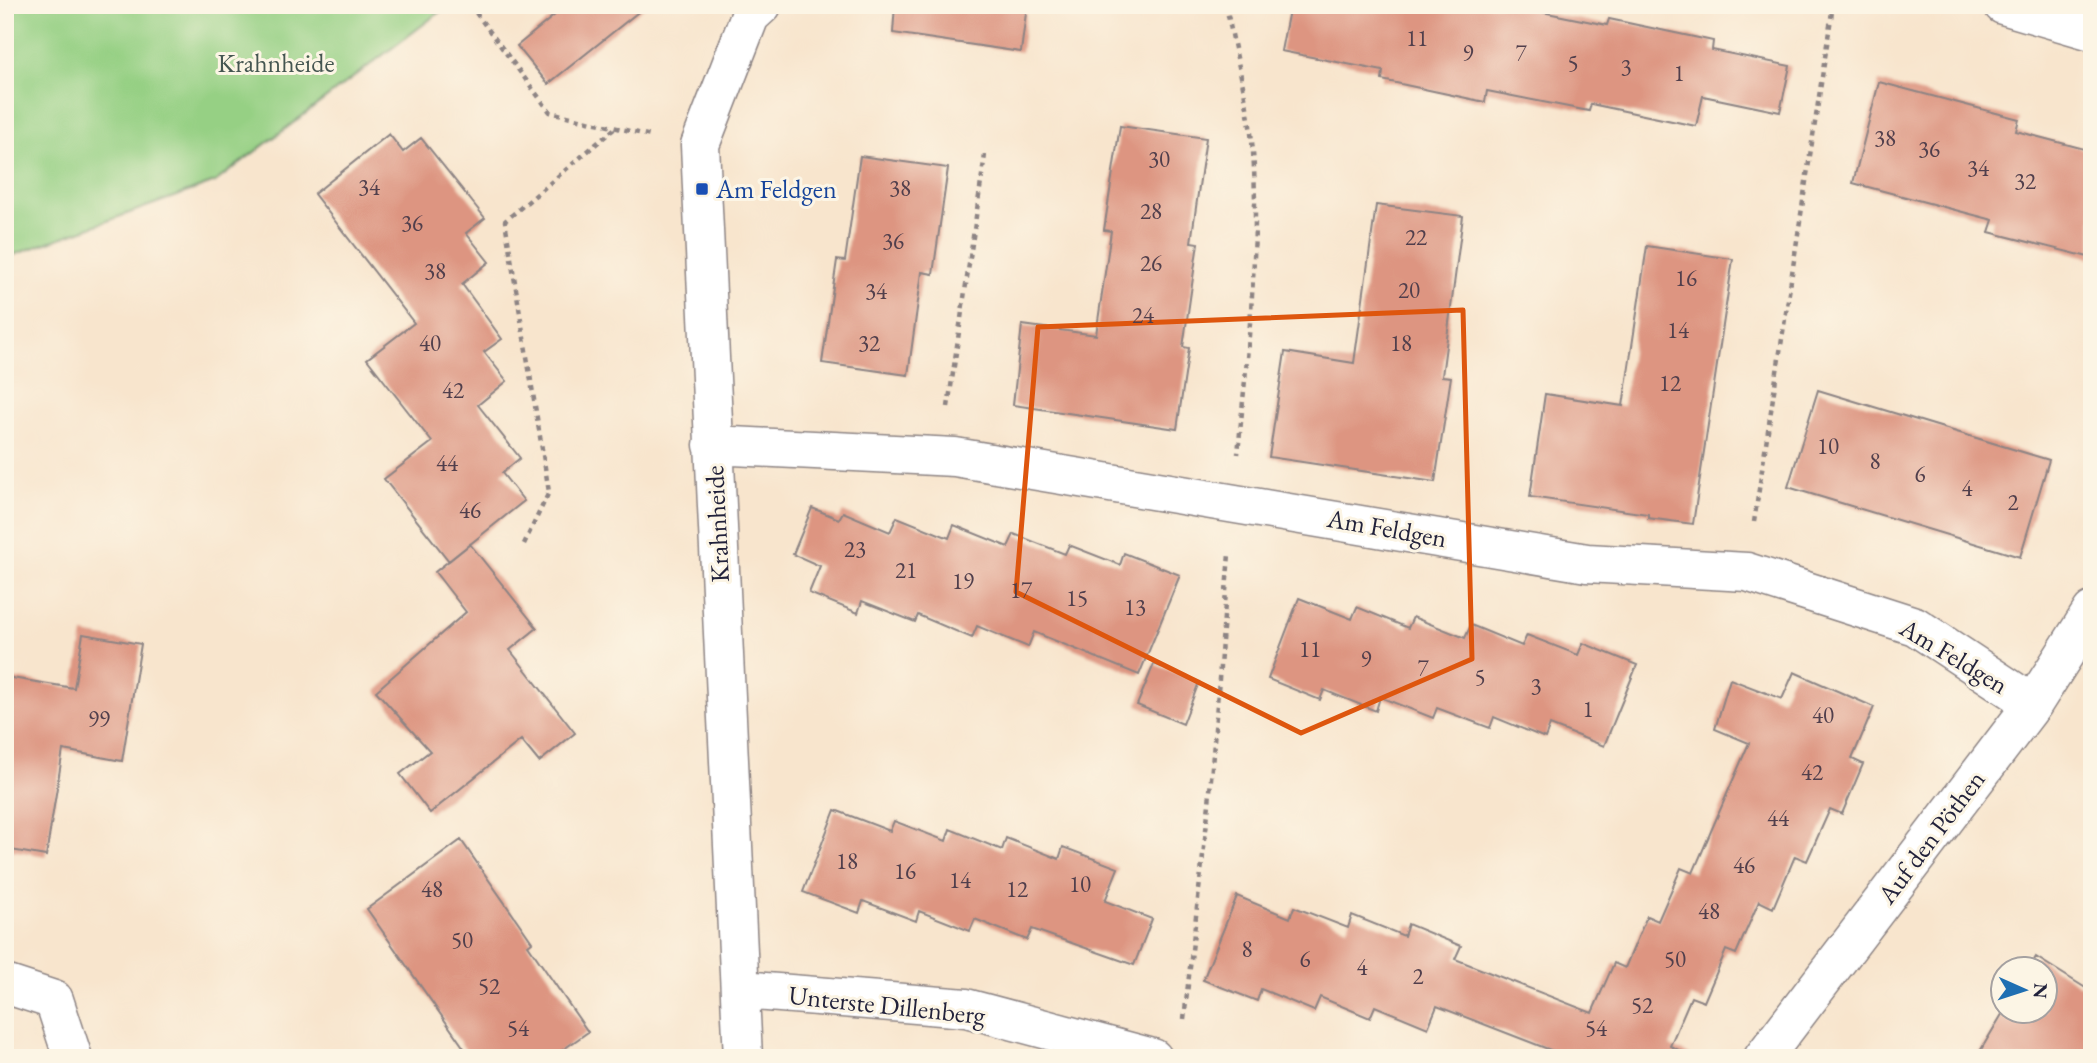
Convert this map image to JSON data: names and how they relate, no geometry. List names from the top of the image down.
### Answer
{
  "streets": {
    "street": [
      "Krahnheide",
      "Am Feldgen",
      "Auf den Pöthen",
      "Unterste Dillenberg"
    ]
  },
  "crossings": [
    ["Krahnheide", "Am Feldgen"],
    ["Krahnheide", "Unterste Dillenberg"],
    ["Am Feldgen", "Auf den Pöthen"]
  ],
  "parks": ["Krahnheide"],
  "places": {
    "transit": ["Am Feldgen"]
  },
  "house_numbers": [
    "11",
    "9",
    "7",
    "5",
    "3",
    "1",
    "38",
    "36",
    "30",
    "34",
    "32",
    "34",
    "38",
    "28",
    "36",
    "22",
    "36",
    "26",
    "38",
    "16",
    "20",
    "34",
    "24",
    "14",
    "40",
    "32",
    "18",
    "12",
    "42",
    "10",
    "8",
    "44",
    "6",
    "4",
    "2",
    "46",
    "23",
    "21",
    "19",
    "17",
    "15",
    "13",
    "11",
    "9",
    "7",
    "5",
    "3",
    "1",
    "40",
    "99",
    "42",
    "44",
    "18",
    "46",
    "16",
    "14",
    "10",
    "48",
    "12",
    "48",
    "50",
    "8",
    "6",
    "50",
    "4",
    "2",
    "52",
    "52",
    "54",
    "54"
  ],
  "north": "right"
}
